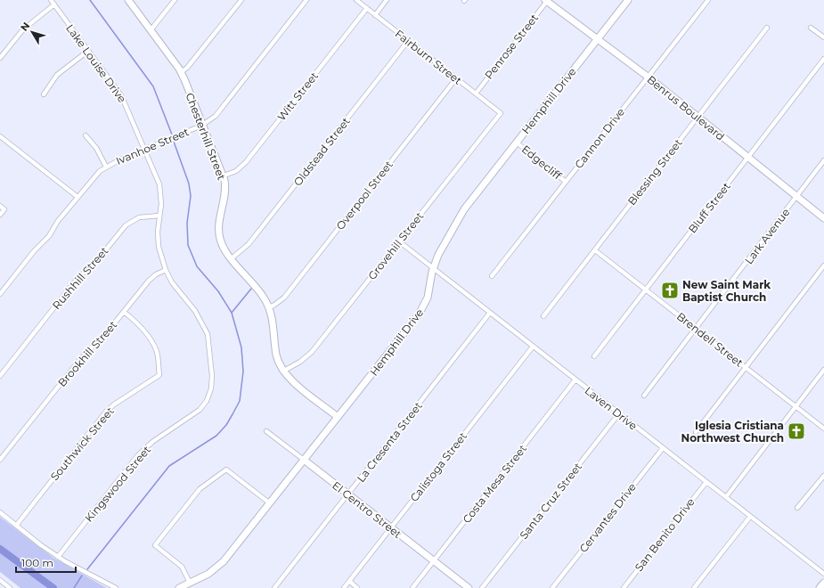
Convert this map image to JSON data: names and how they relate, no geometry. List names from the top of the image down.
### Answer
{
  "streets": {
    "street": [
      "Penrose Street",
      "Fairburn Street",
      "Lake Louise Drive",
      "Witt Street",
      "Hemphill Drive",
      "Benrus Boulevard",
      "Chesterhill Street",
      "Cannon Drive",
      "Ivanhoe Street",
      "Oldstead Street",
      "Edgecliff",
      "Blessing Street",
      "Overpool Street",
      "Bluff Street",
      "Lark Avenue",
      "Grovehill Street",
      "Rushhill Street",
      "Brendell Street",
      "Brookhill Street",
      "Laven Drive",
      "La Cresenta Street",
      "Southwick Street",
      "Calistoga Street",
      "Kingswood Street",
      "Costa Mesa Street",
      "Santa Cruz Street",
      "El Centro Street",
      "Cervantes Drive",
      "San Benito Drive"
    ]
  },
  "crossings": [
    ["Penrose Street", "Fairburn Street"],
    ["Penrose Street", "Benrus Boulevard"],
    ["Fairburn Street", "Witt Street"],
    ["Fairburn Street", "Oldstead Street"],
    ["Fairburn Street", "Overpool Street"],
    ["Fairburn Street", "Grovehill Street"],
    ["Lake Louise Drive", "Ivanhoe Street"],
    ["Lake Louise Drive", "Rushhill Street"],
    ["Lake Louise Drive", "Brookhill Street"],
    ["Lake Louise Drive", "Kingswood Street"],
    ["Witt Street", "Chesterhill Street"],
    ["Hemphill Drive", "Benrus Boulevard"],
    ["Hemphill Drive", "Chesterhill Street"],
    ["Hemphill Drive", "Edgecliff"],
    ["Hemphill Drive", "Laven Drive"],
    ["Hemphill Drive", "El Centro Street"],
    ["Benrus Boulevard", "Cannon Drive"],
    ["Benrus Boulevard", "Blessing Street"],
    ["Benrus Boulevard", "Bluff Street"],
    ["Benrus Boulevard", "Lark Avenue"],
    ["Chesterhill Street", "Ivanhoe Street"],
    ["Chesterhill Street", "Oldstead Street"],
    ["Chesterhill Street", "Overpool Street"],
    ["Chesterhill Street", "Grovehill Street"],
    ["Cannon Drive", "Edgecliff"],
    ["Blessing Street", "Brendell Street"],
    ["Bluff Street", "Brendell Street"],
    ["Lark Avenue", "Brendell Street"],
    ["Grovehill Street", "Laven Drive"],
    ["Brookhill Street", "Southwick Street"],
    ["Laven Drive", "La Cresenta Street"],
    ["Laven Drive", "Calistoga Street"],
    ["Laven Drive", "Costa Mesa Street"],
    ["Laven Drive", "Santa Cruz Street"],
    ["Laven Drive", "Cervantes Drive"],
    ["Laven Drive", "San Benito Drive"],
    ["La Cresenta Street", "El Centro Street"],
    ["Calistoga Street", "El Centro Street"],
    ["Costa Mesa Street", "El Centro Street"]
  ],
  "places": {
    "church": ["New Saint Mark Baptist Church", "Iglesia Cristiana Northwest Church"]
  },
  "scale_bar": "100 m",
  "north": "top left"
}
